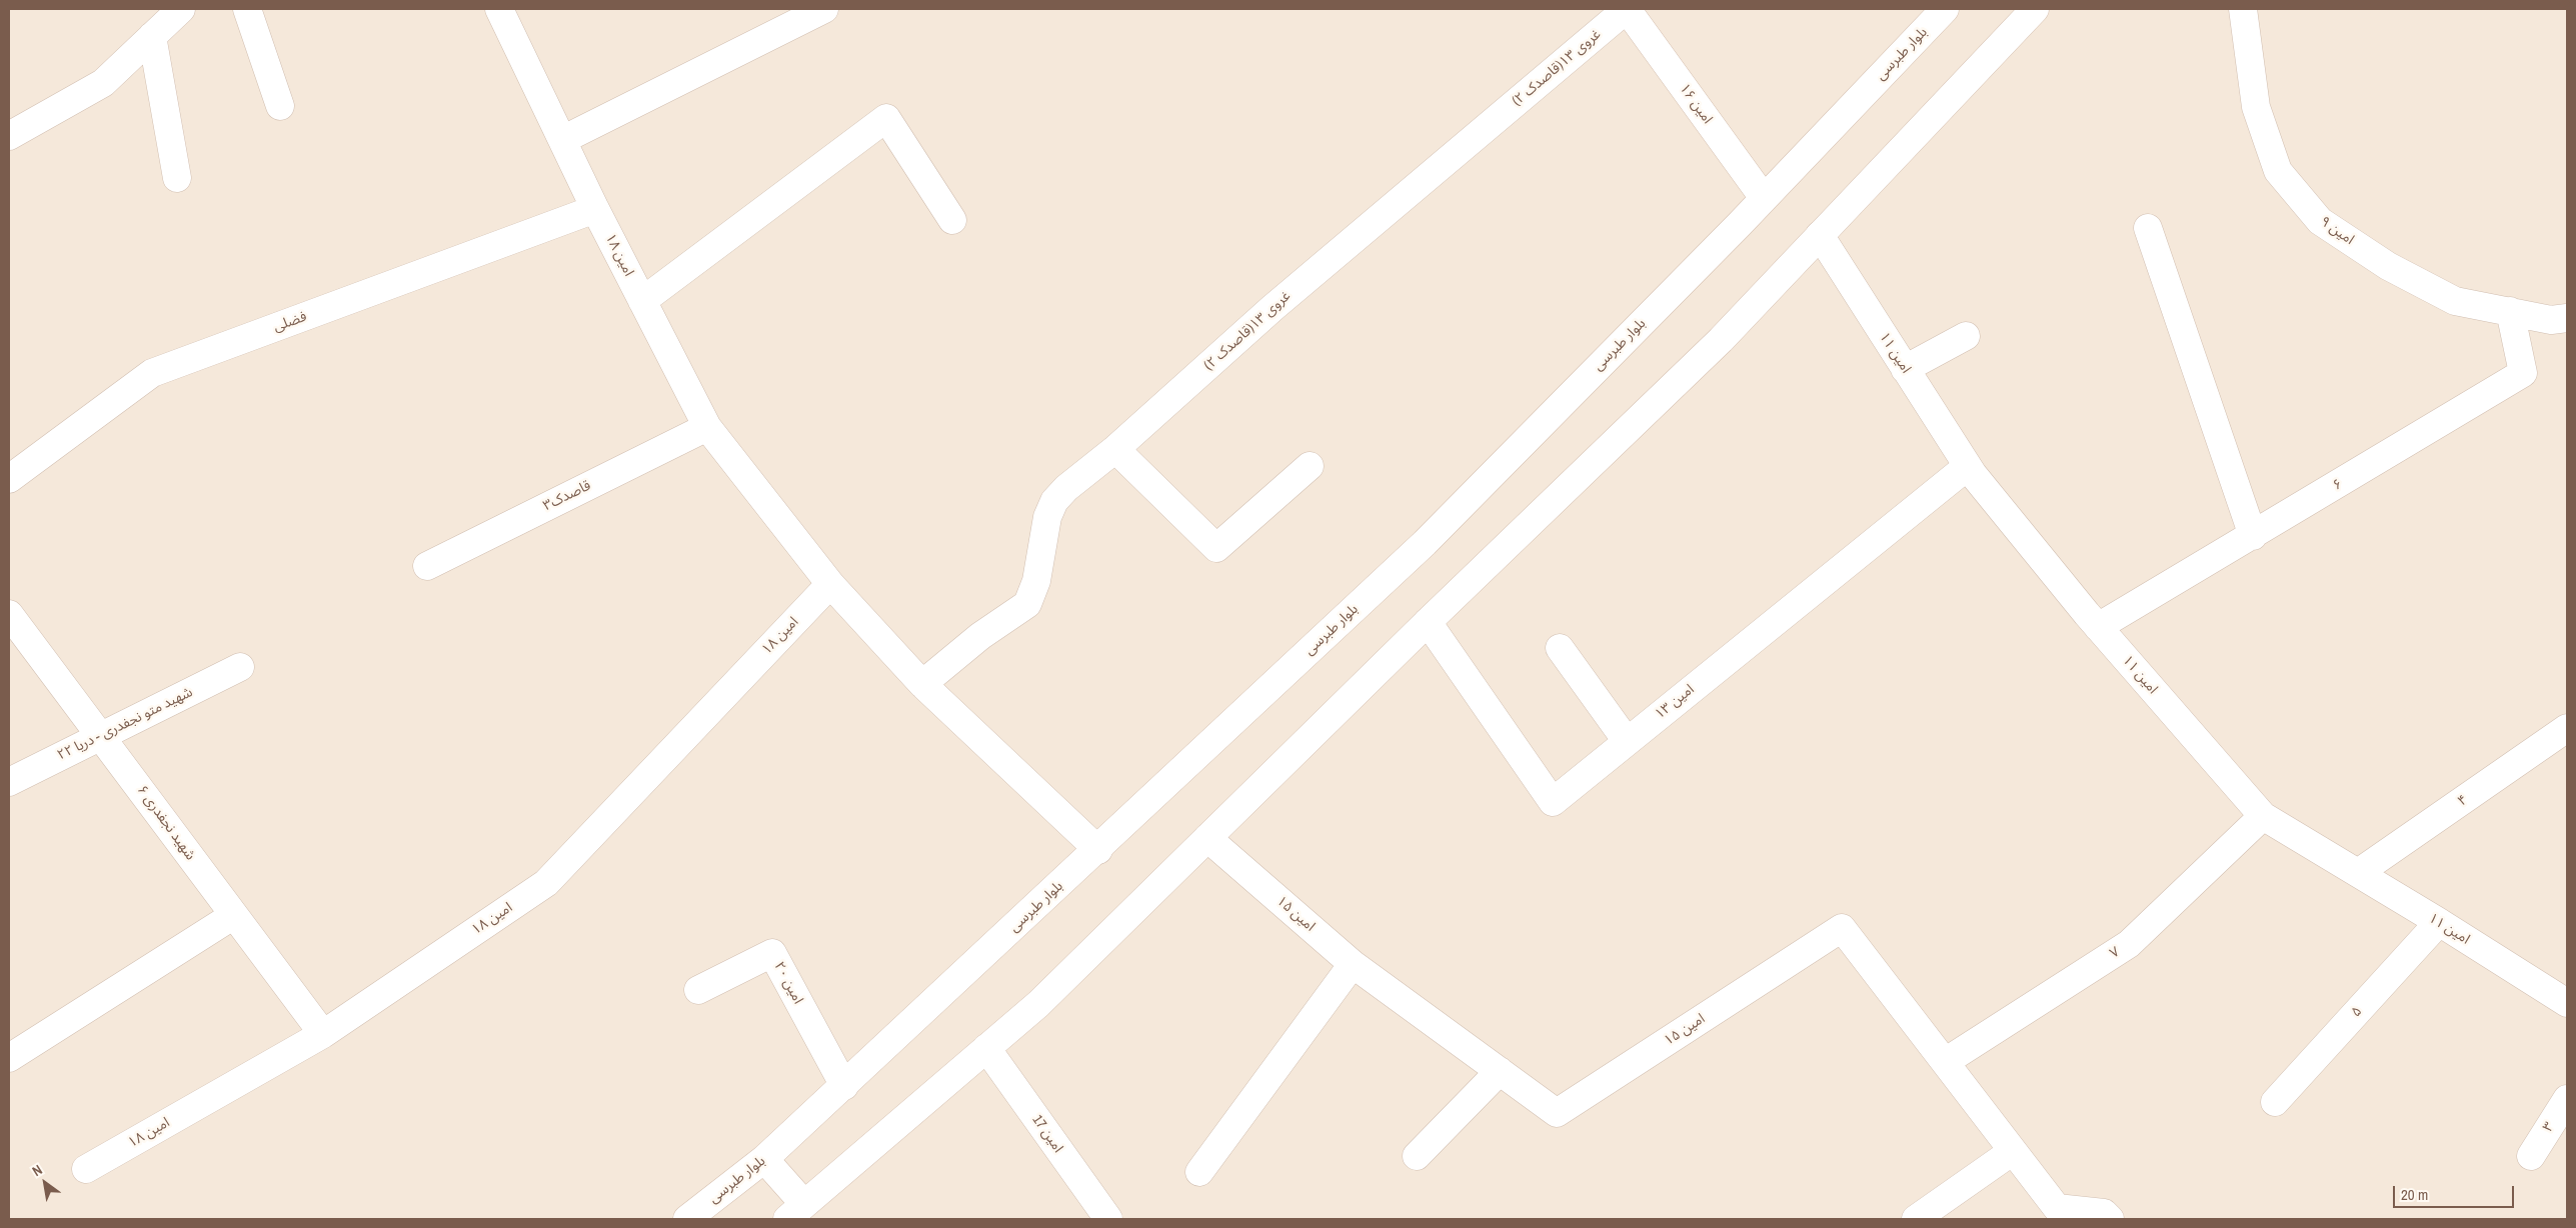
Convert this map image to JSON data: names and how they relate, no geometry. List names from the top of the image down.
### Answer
{
  "streets": {
    "street": [
      "بلوار طبرسی",
      "غروی ۱۳(قاصدک ۲)",
      "امین ۱۶",
      "امین ۹",
      "امین ۱۸",
      "فضلی",
      "امین ۱۱",
      "۶",
      "قاصدک۳",
      "امین ۱۳",
      "شهید متو نجفدری - دریا ۲۲",
      "۴",
      "شهید نجفدری ۶",
      "امین ۱۵",
      "۷",
      "امین ۲۰",
      "۵",
      "۳",
      "امین 17"
    ]
  },
  "crossings": [
    ["بلوار طبرسی", "امین ۱۶"],
    ["بلوار طبرسی", "امین ۱۸"],
    ["بلوار طبرسی", "امین ۲۰"],
    ["غروی ۱۳(قاصدک ۲)", "امین ۱۶"],
    ["غروی ۱۳(قاصدک ۲)", "امین ۱۸"],
    ["امین ۹", "۶"],
    ["امین ۱۸", "فضلی"],
    ["امین ۱۸", "قاصدک۳"],
    ["امین ۱۸", "شهید نجفدری ۶"],
    ["امین ۱۱", "۶"],
    ["امین ۱۱", "امین ۱۳"],
    ["امین ۱۱", "۴"],
    ["امین ۱۱", "۷"],
    ["امین ۱۱", "۵"],
    ["شهید متو نجفدری - دریا ۲۲", "شهید نجفدری ۶"],
    ["امین ۱۵", "۷"]
  ],
  "scale_bar": "20 m",
  "north": "top left"
}
